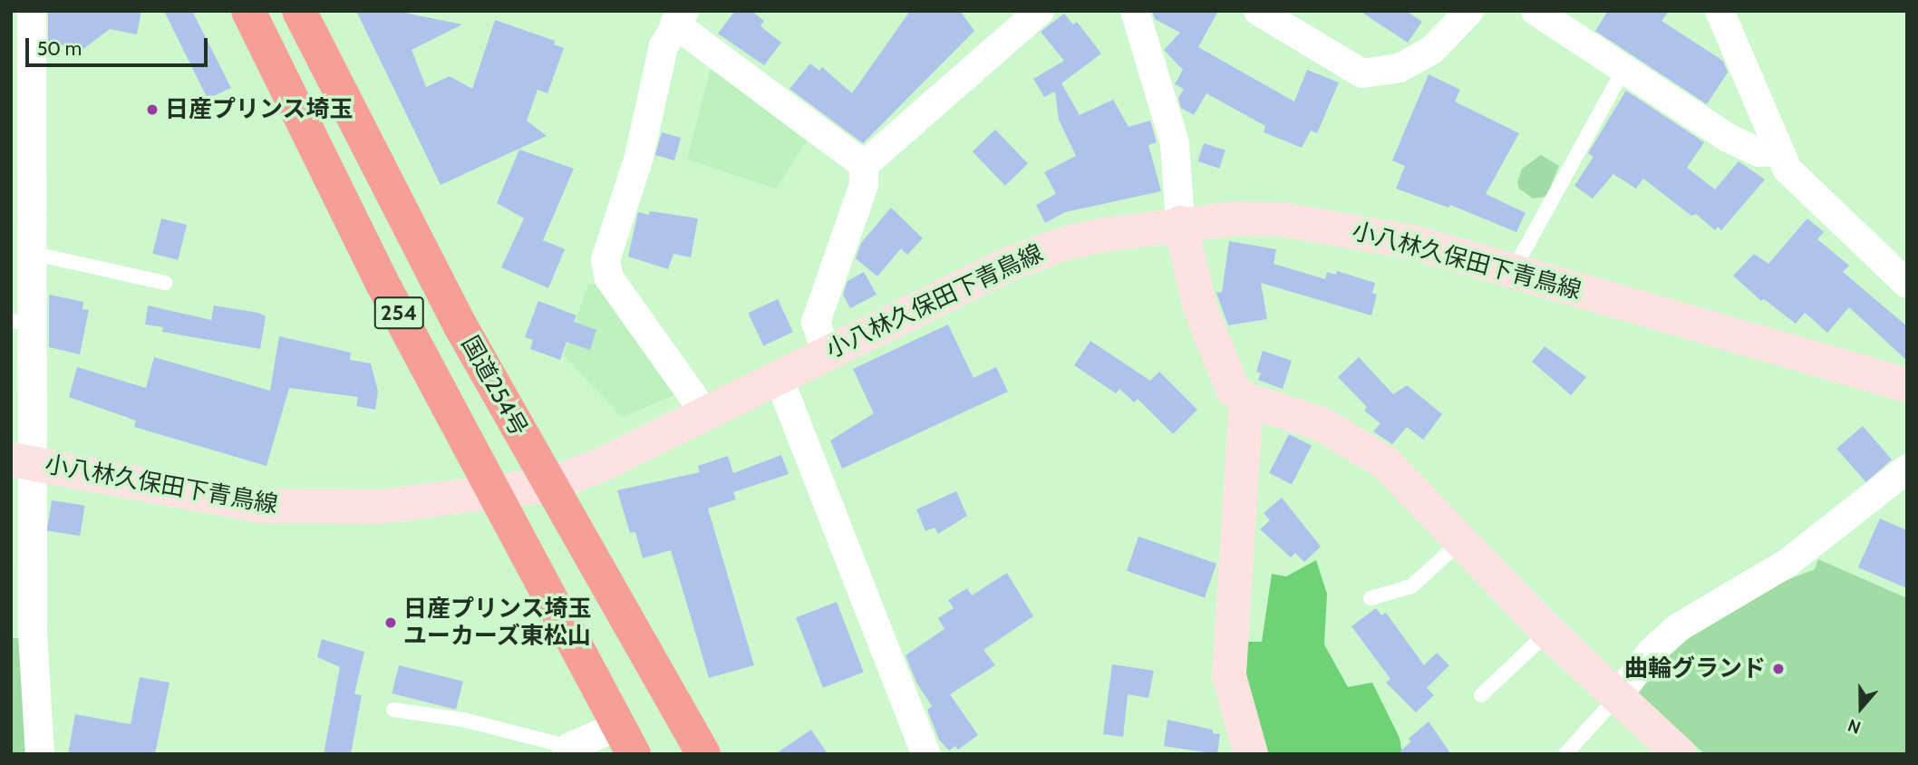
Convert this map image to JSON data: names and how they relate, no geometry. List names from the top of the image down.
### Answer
{
  "streets": {
    "highway": ["254", "国道254号"],
    "main road": ["小八林久保田下青鳥線"]
  },
  "crossings": [
    ["小八林久保田下青鳥線", "国道254号"]
  ],
  "places": ["日産プリンス埼玉", "日産プリンス埼玉 ユーカーズ東松山", "曲輪グランド"],
  "scale_bar": "50 m",
  "north": "bottom"
}
